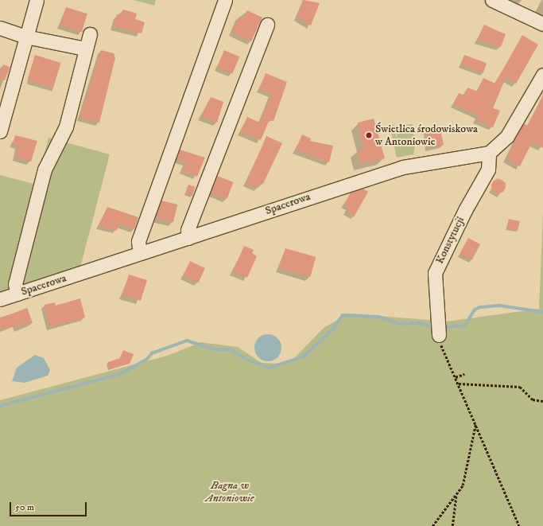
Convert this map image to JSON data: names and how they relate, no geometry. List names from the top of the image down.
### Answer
{
  "streets": {
    "street": ["Spacerowa", "Konstytucji"]
  },
  "crossings": [
    ["Spacerowa", "Konstytucji"]
  ],
  "parks": ["Bagna w Antoniowie"],
  "places": ["Świetlica środowiskowa w Antoniowie"],
  "scale_bar": "50 m"
}
